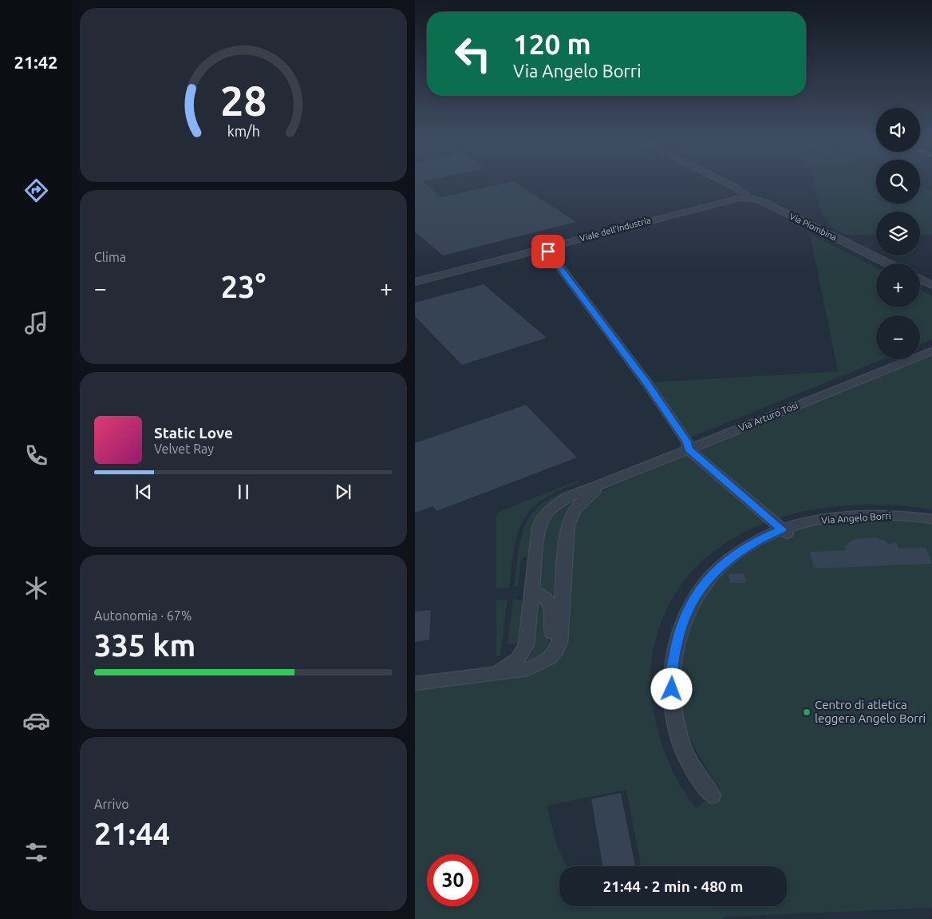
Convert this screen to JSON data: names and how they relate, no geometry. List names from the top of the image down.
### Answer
{
  "streets": {
    "street": [
      "Via Piombina",
      "Viale dell'Industria",
      "Via Arturo Tosi",
      "Via Angelo Borri"
    ]
  },
  "crossings": [
    ["Via Piombina", "Viale dell'Industria"]
  ],
  "places": ["Centro di atletica leggera Angelo Borri"],
  "page": {
    "tabs": "21:42",
    "turn": ["120 m", "Via Angelo Borri"],
    "map_buttons": ["+", "−"],
    "tile": [
      "Clima",
      ["Autonomia · 67%", "335 km"],
      ["Arrivo", "21:44"]
    ],
    "heat": ["−", "23°", "+"],
    "song": ["Static Love", "Velvet Ray"],
    "limit": "30",
    "trip": "21:44 · 2 min · 480 m",
    "gauge": ["28", "km/h"]
  }
}
